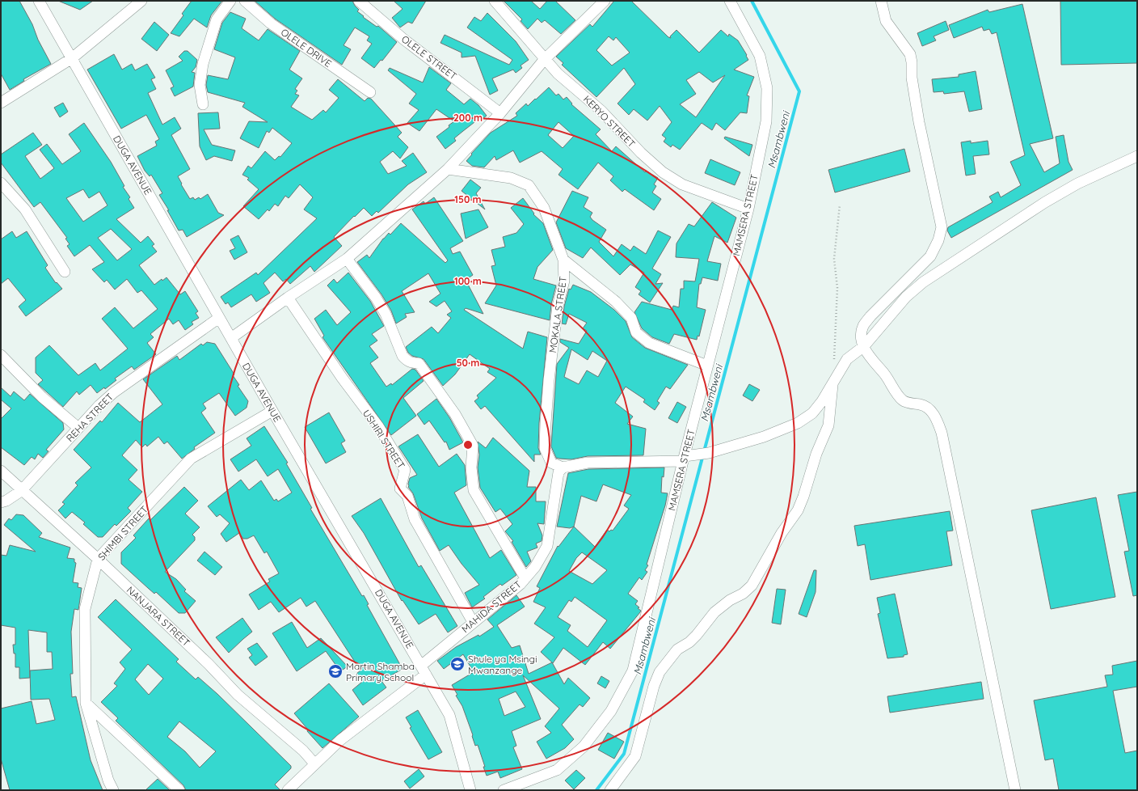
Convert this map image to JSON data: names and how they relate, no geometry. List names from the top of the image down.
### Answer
{
  "streets": {
    "street": [
      "OLELE DRIVE",
      "OLELE STREET",
      "KERYO STREET",
      "DUGA AVENUE",
      "MAMSERA STREET",
      "MOKALA STREET",
      "REHA STREET",
      "USHIRI STREET",
      "SHIMBI STREET",
      "MAHIDA STREET",
      "NANJARA STREET"
    ]
  },
  "crossings": [
    ["KERYO STREET", "MAMSERA STREET"],
    ["DUGA AVENUE", "REHA STREET"],
    ["DUGA AVENUE", "SHIMBI STREET"],
    ["DUGA AVENUE", "MAHIDA STREET"],
    ["MOKALA STREET", "MAHIDA STREET"],
    ["REHA STREET", "NANJARA STREET"],
    ["USHIRI STREET", "MAHIDA STREET"],
    ["SHIMBI STREET", "NANJARA STREET"],
    ["MAHIDA STREET", "NANJARA STREET"]
  ],
  "water": ["Msambweni"],
  "places": {
    "school or university": ["Shule ya Msingi Mwanzange", "Martin Shamba Primary School"]
  },
  "rings": [
    "200 m",
    "150 m",
    "100 m",
    "50 m"
  ]
}
